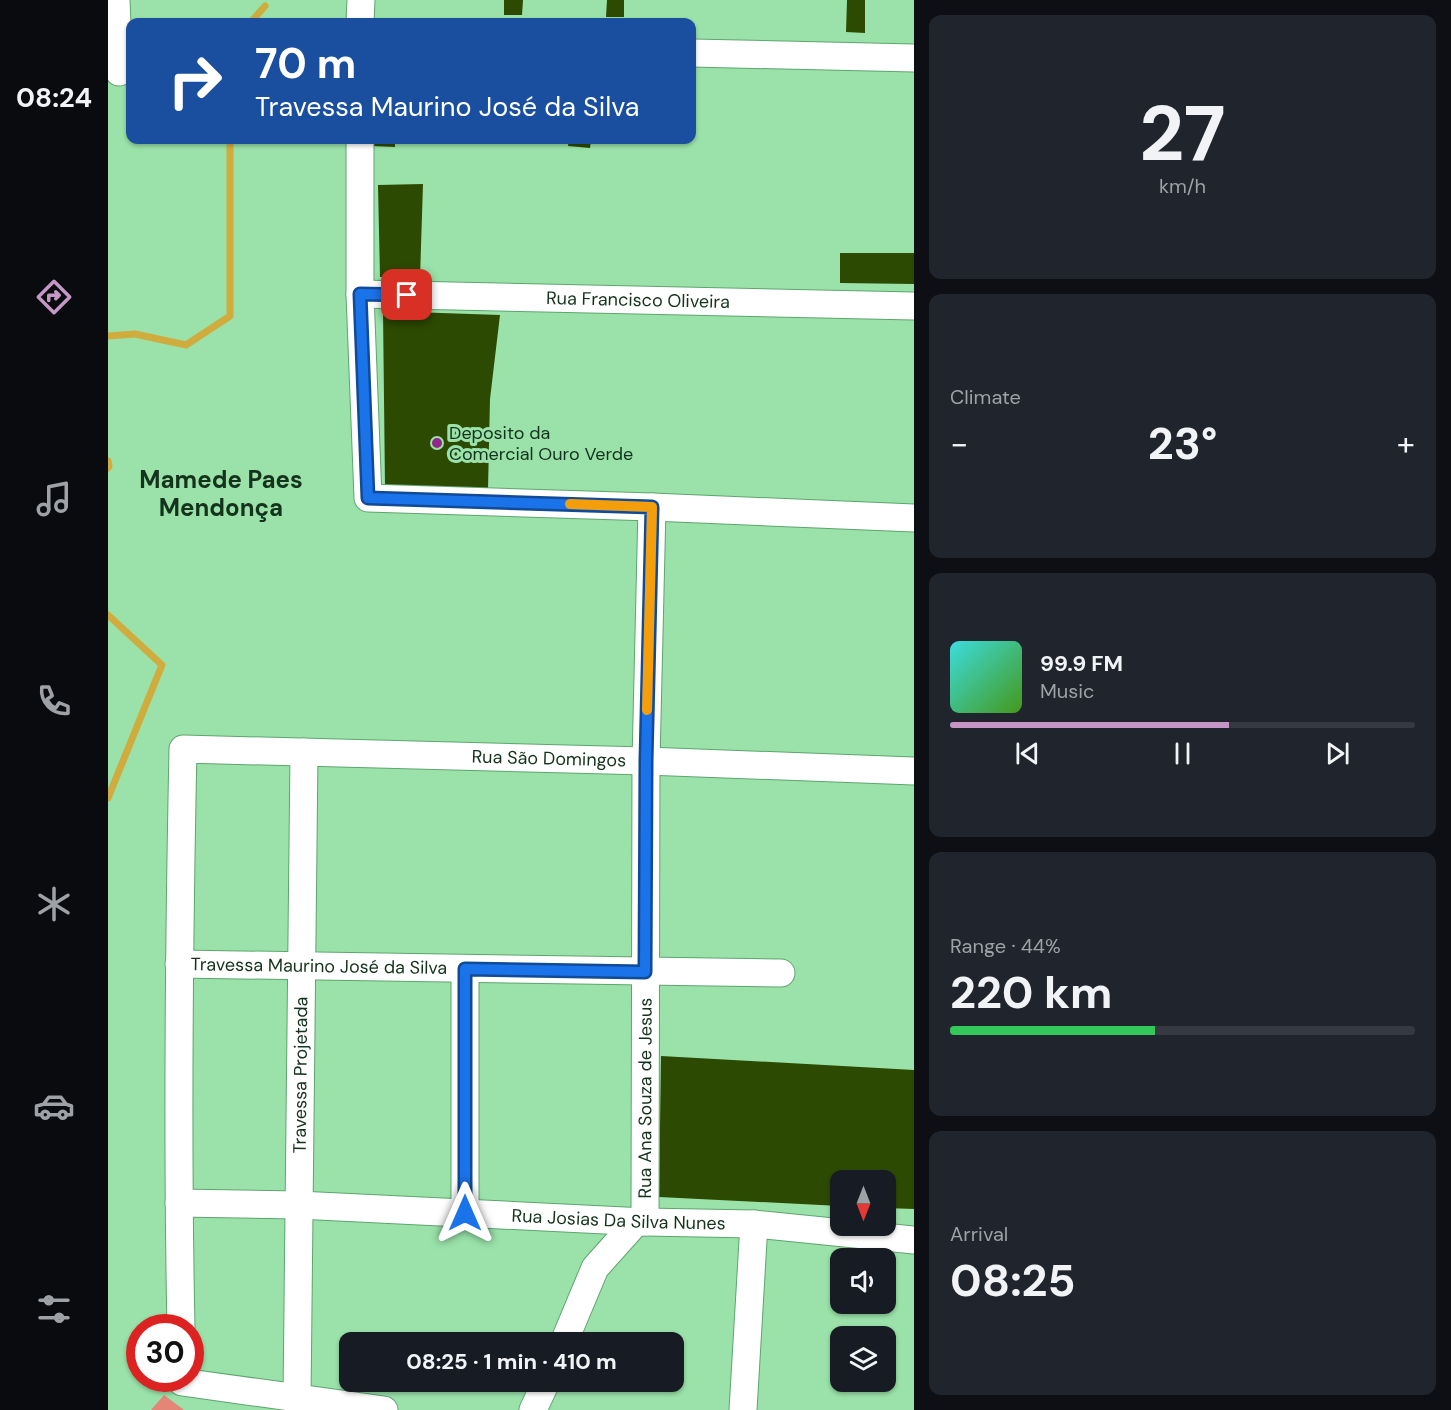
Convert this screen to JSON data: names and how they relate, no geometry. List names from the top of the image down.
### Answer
{
  "streets": {
    "street": [
      "Rua Francisco Oliveira",
      "Rua São Domingos",
      "Travessa Maurino José da Silva",
      "Travessa Projetada",
      "Rua Ana Souza de Jesus",
      "Rua Josias Da Silva Nunes"
    ]
  },
  "crossings": [
    ["Rua São Domingos", "Travessa Maurino José da Silva"],
    ["Rua São Domingos", "Travessa Projetada"],
    ["Rua São Domingos", "Rua Ana Souza de Jesus"],
    ["Travessa Maurino José da Silva", "Travessa Projetada"],
    ["Travessa Maurino José da Silva", "Rua Ana Souza de Jesus"],
    ["Travessa Projetada", "Rua Josias Da Silva Nunes"],
    ["Rua Ana Souza de Jesus", "Rua Josias Da Silva Nunes"]
  ],
  "districts": ["Mamede Paes Mendonça"],
  "places": ["Deposito da Comercial Ouro Verde"],
  "north": "bottom",
  "page": {
    "tabs": "08:24",
    "tile": [
      ["27", "km/h"],
      "Climate",
      ["Range · 44%", "220 km"],
      ["Arrival", "08:25"]
    ],
    "turn": ["70 m", "Travessa Maurino José da Silva"],
    "heat": ["−", "23°", "+"],
    "song": ["99.9 FM", "Music"],
    "limit": "30",
    "trip": "08:25 · 1 min · 410 m"
  }
}
